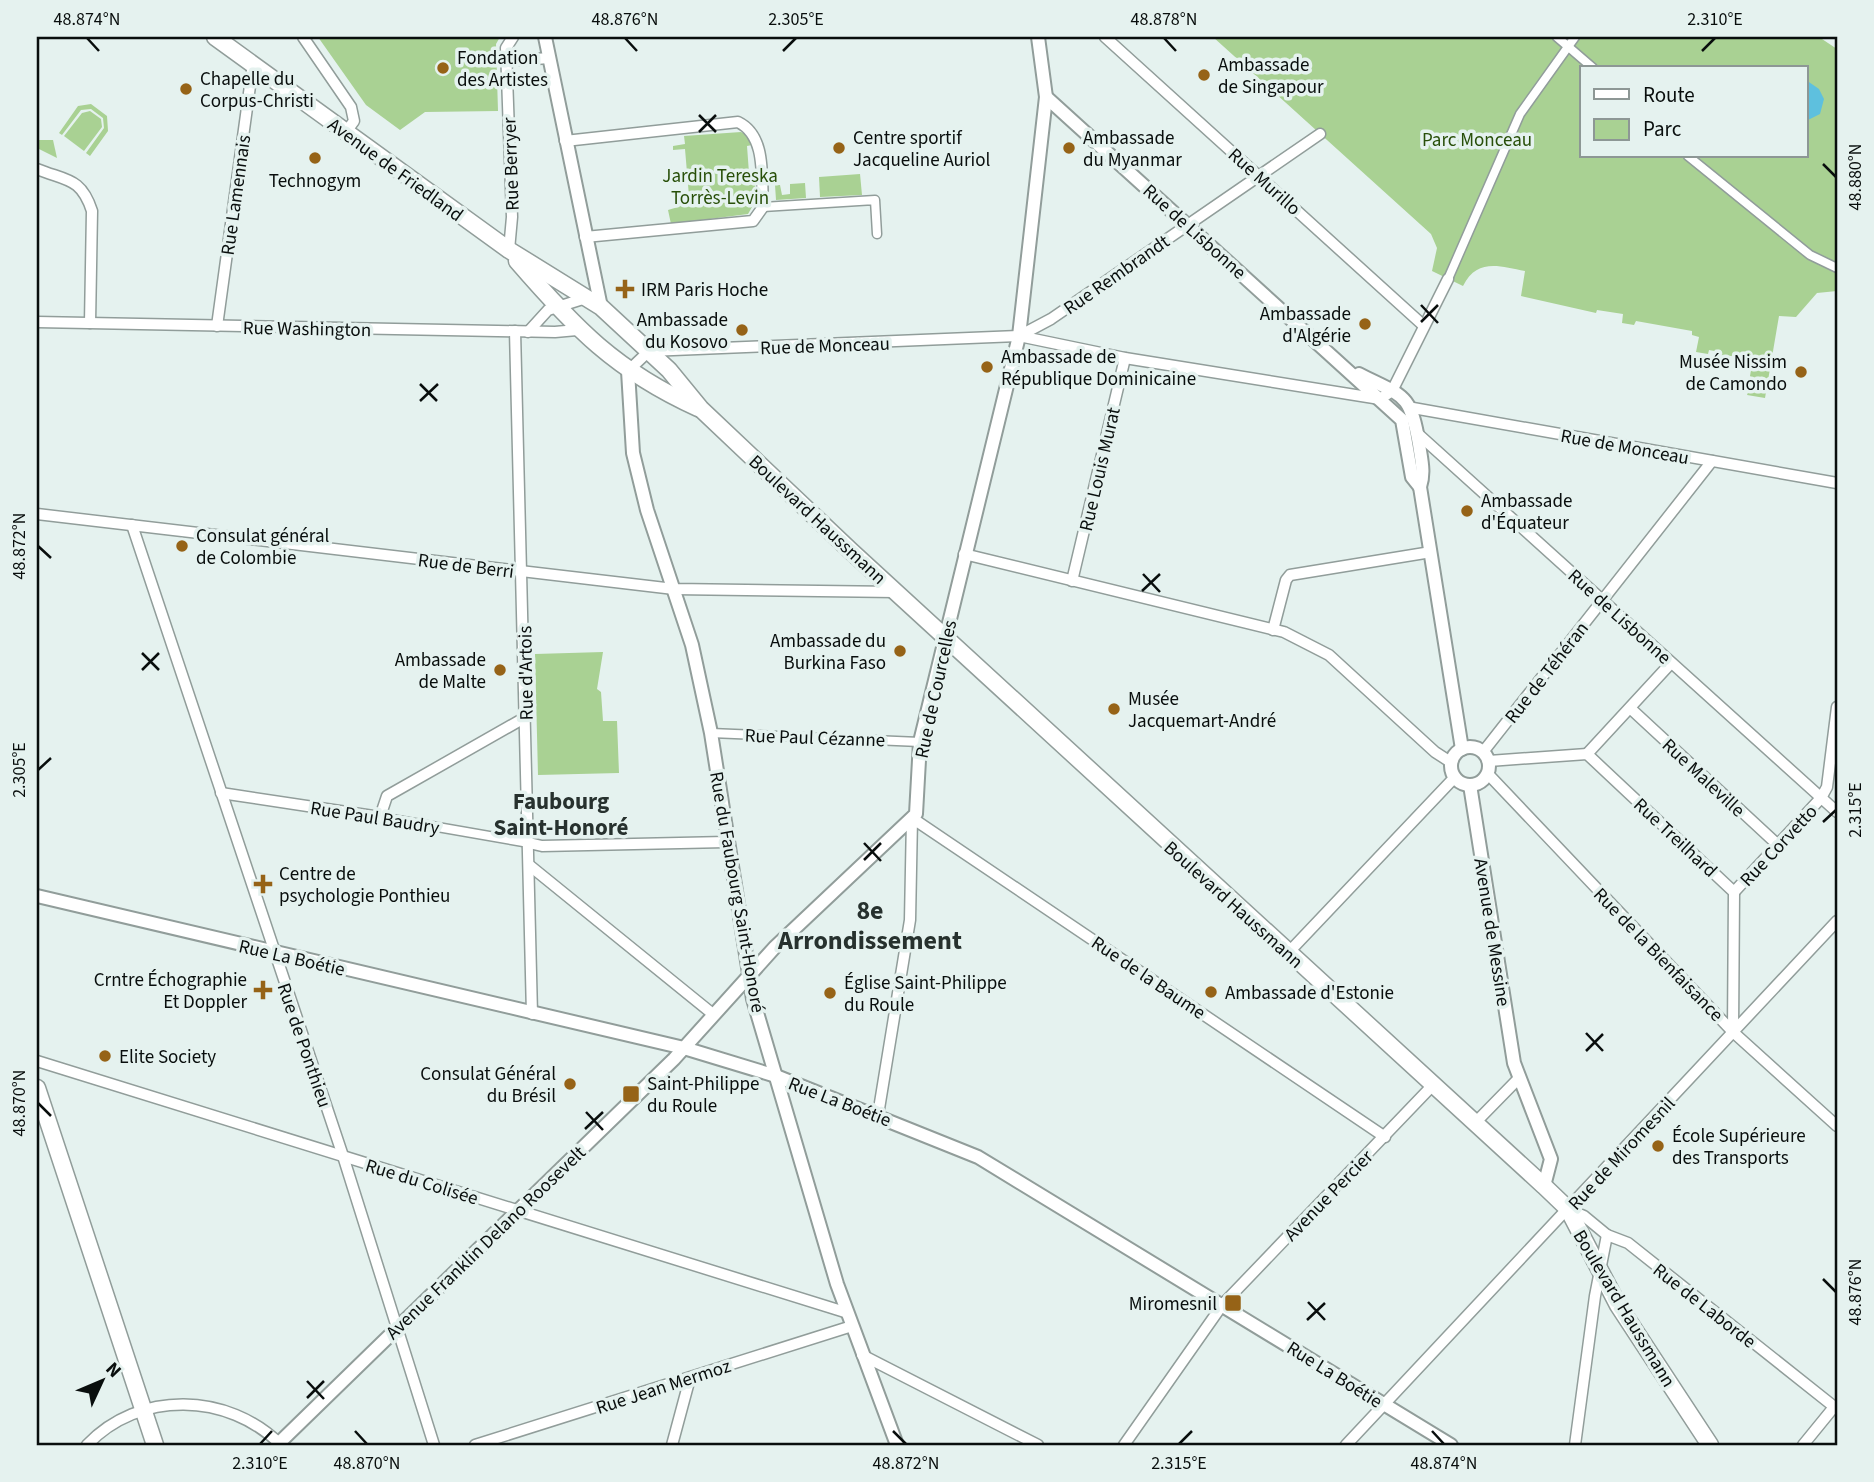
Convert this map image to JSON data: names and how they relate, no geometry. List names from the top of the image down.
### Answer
{
  "streets": {
    "main road": ["Avenue de Friedland", "Boulevard Haussmann"],
    "street": [
      "Rue Berryer",
      "Rue Murillo",
      "Rue Lamennais",
      "Rue de Lisbonne",
      "Rue Rembrandt",
      "Rue Washington",
      "Rue de Monceau",
      "Rue Louis Murat",
      "Rue de Berri",
      "Rue de Téhéran",
      "Rue d'Artois",
      "Rue de Courcelles",
      "Rue Paul Cézanne",
      "Rue Maleville",
      "Rue Paul Baudry",
      "Rue Treilhard",
      "Rue Corvetto",
      "Rue du Faubourg Saint-Honoré",
      "Avenue de Messine",
      "Rue de la Bienfaisance",
      "Rue La Boétie",
      "Rue de la Baume",
      "Rue de Ponthieu",
      "Rue de Miromesnil",
      "Rue du Colisée",
      "Avenue Percier",
      "Avenue Franklin Delano Roosevelt",
      "Rue de Laborde",
      "Rue Jean Mermoz"
    ]
  },
  "crossings": [
    ["Rue Berryer", "Avenue de Friedland"],
    ["Avenue de Friedland", "Rue Lamennais"],
    ["Avenue de Friedland", "Boulevard Haussmann"],
    ["Rue Murillo", "Rue Rembrandt"],
    ["Rue Lamennais", "Rue Washington"],
    ["Rue de Lisbonne", "Rue Rembrandt"],
    ["Rue de Lisbonne", "Rue de Monceau"],
    ["Rue de Lisbonne", "Rue de Téhéran"],
    ["Rue de Lisbonne", "Rue de Courcelles"],
    ["Rue de Lisbonne", "Rue Corvetto"],
    ["Rue Rembrandt", "Rue de Monceau"],
    ["Rue Rembrandt", "Rue de Courcelles"],
    ["Rue Washington", "Boulevard Haussmann"],
    ["Rue Washington", "Rue d'Artois"],
    ["Rue de Monceau", "Boulevard Haussmann"],
    ["Rue de Monceau", "Rue de Téhéran"],
    ["Rue de Monceau", "Rue de Courcelles"],
    ["Boulevard Haussmann", "Rue de Berri"],
    ["Boulevard Haussmann", "Rue de Courcelles"],
    ["Boulevard Haussmann", "Rue du Faubourg Saint-Honoré"],
    ["Boulevard Haussmann", "Avenue de Messine"],
    ["Boulevard Haussmann", "Rue de Miromesnil"],
    ["Boulevard Haussmann", "Avenue Percier"],
    ["Boulevard Haussmann", "Rue de Laborde"],
    ["Rue de Berri", "Rue d'Artois"],
    ["Rue de Berri", "Rue du Faubourg Saint-Honoré"],
    ["Rue de Berri", "Rue de Ponthieu"],
    ["Rue de Téhéran", "Avenue de Messine"],
    ["Rue de Téhéran", "Rue de la Bienfaisance"],
    ["Rue d'Artois", "Rue Paul Baudry"],
    ["Rue d'Artois", "Rue La Boétie"],
    ["Rue de Courcelles", "Rue Paul Cézanne"],
    ["Rue de Courcelles", "Rue La Boétie"],
    ["Rue de Courcelles", "Rue de la Baume"],
    ["Rue de Courcelles", "Avenue Franklin Delano Roosevelt"],
    ["Rue Paul Cézanne", "Rue du Faubourg Saint-Honoré"],
    ["Rue Maleville", "Rue Corvetto"],
    ["Rue Paul Baudry", "Rue de Ponthieu"],
    ["Rue Treilhard", "Rue Corvetto"],
    ["Rue Treilhard", "Rue de la Bienfaisance"],
    ["Rue Treilhard", "Rue de Miromesnil"],
    ["Rue du Faubourg Saint-Honoré", "Rue La Boétie"],
    ["Rue du Faubourg Saint-Honoré", "Rue du Colisée"],
    ["Rue du Faubourg Saint-Honoré", "Avenue Franklin Delano Roosevelt"],
    ["Rue du Faubourg Saint-Honoré", "Rue Jean Mermoz"],
    ["Avenue de Messine", "Rue de la Bienfaisance"],
    ["Rue de la Bienfaisance", "Rue de Miromesnil"],
    ["Rue La Boétie", "Rue de Ponthieu"],
    ["Rue La Boétie", "Rue de Miromesnil"],
    ["Rue La Boétie", "Avenue Percier"],
    ["Rue La Boétie", "Avenue Franklin Delano Roosevelt"],
    ["Rue de la Baume", "Avenue Percier"],
    ["Rue de la Baume", "Avenue Franklin Delano Roosevelt"],
    ["Rue de Ponthieu", "Rue du Colisée"],
    ["Rue de Ponthieu", "Avenue Franklin Delano Roosevelt"],
    ["Rue de Miromesnil", "Rue de Laborde"],
    ["Rue du Colisée", "Avenue Franklin Delano Roosevelt"],
    ["Rue du Colisée", "Rue Jean Mermoz"]
  ],
  "districts": ["Faubourg Saint-Honoré", "8e Arrondissement"],
  "parks": ["Parc Monceau", "Jardin Tereska Torrès-Levin"],
  "places": {
    "other": [
      "Fondation des Artistes",
      "Ambassade de Singapour",
      "Chapelle du Corpus-Christi",
      "Centre sportif Jacqueline Auriol",
      "Ambassade du Myanmar",
      "Technogym",
      "Ambassade d'Algérie",
      "Ambassade du Kosovo",
      "Ambassade de République Dominicaine",
      "Musée Nissim de Camondo",
      "Ambassade d'Équateur",
      "Consulat général de Colombie",
      "Ambassade du Burkina Faso",
      "Ambassade de Malte",
      "Musée Jacquemart-André",
      "Ambassade d'Estonie",
      "Église Saint-Philippe du Roule",
      "Elite Society",
      "Consulat Général du Brésil",
      "École Supérieure des Transports"
    ],
    "health": ["IRM Paris Hoche", "Centre de psychologie Ponthieu", "Crntre Échographie Et Doppler"],
    "transit": ["Saint-Philippe du Roule", "Miromesnil"]
  },
  "legend": ["Route", "Parc"],
  "north": "top right",
  "coordinates": [
    "48.874°N",
    "48.876°N",
    "2.305°E",
    "48.878°N",
    "2.310°E",
    "48.880°N",
    "48.872°N",
    "2.315°E",
    "48.870°N"
  ]
}
